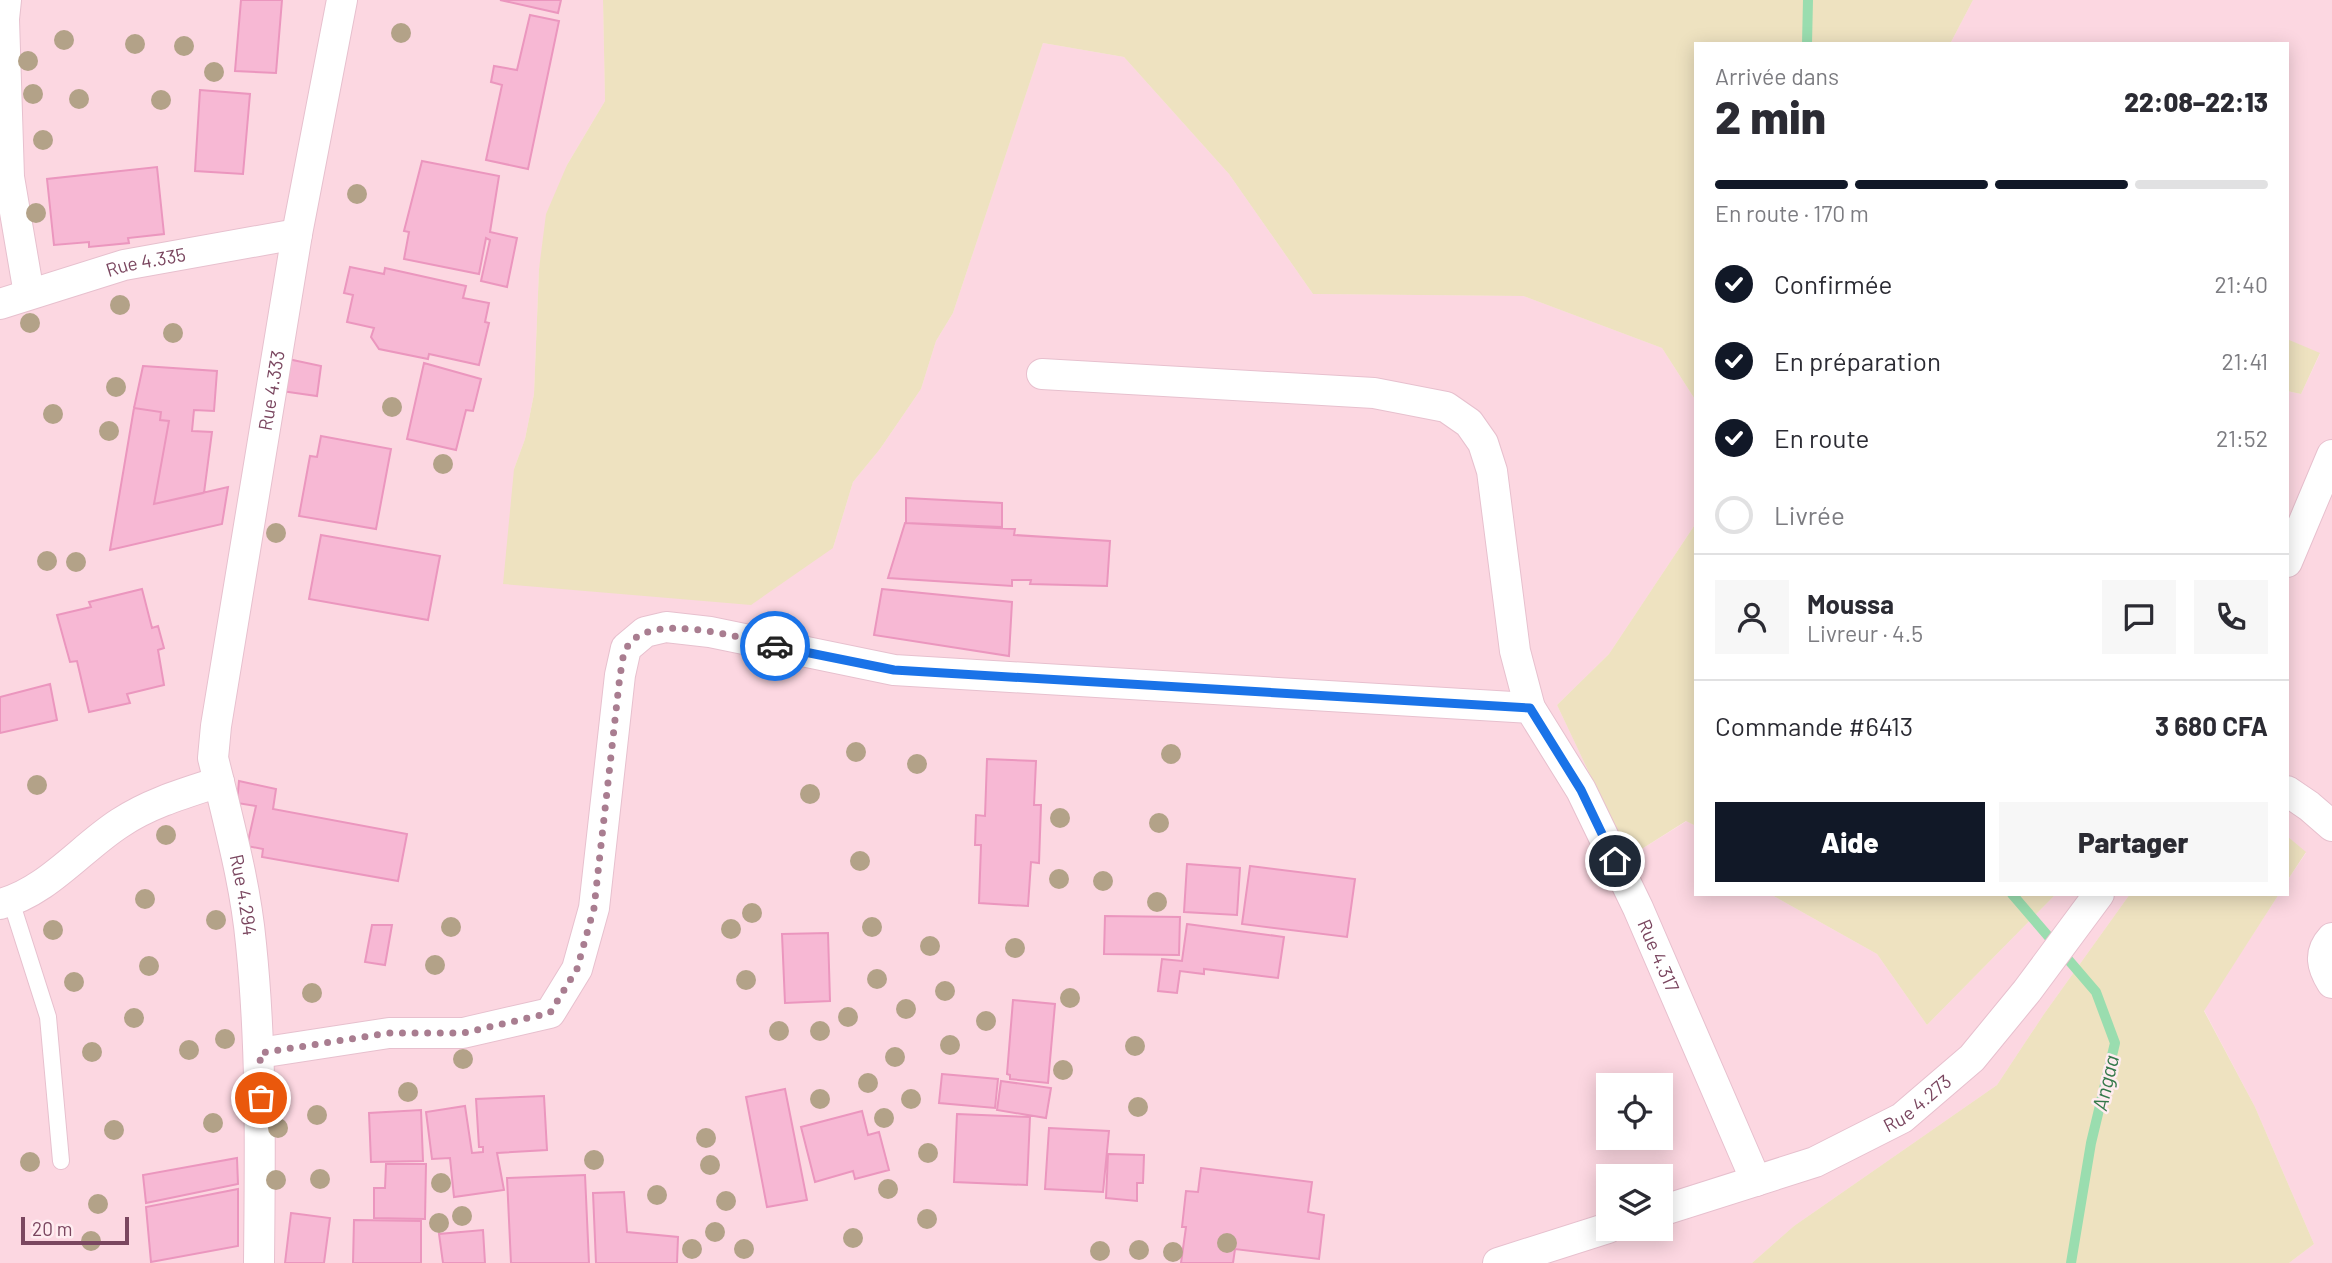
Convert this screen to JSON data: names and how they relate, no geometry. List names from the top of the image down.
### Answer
{
  "streets": {
    "street": [
      "Rue 4.335",
      "Rue 4.333",
      "Rue 4.294",
      "Rue 4.317",
      "Rue 4.273"
    ]
  },
  "crossings": [
    ["Rue 4.335", "Rue 4.333"],
    ["Rue 4.333", "Rue 4.294"],
    ["Rue 4.317", "Rue 4.273"]
  ],
  "water": ["Angaa"],
  "scale_bar": "20 m",
  "page": {
    "heading": ["2 min", "Arrivée dans", "22:08–22:13"],
    "panel": [
      "Moussa",
      "Livreur · 4.5",
      "Commande #6413",
      "3 680 CFA"
    ],
    "bar": "En route · 170 m",
    "list": [
      ["Confirmée", "21:40"],
      ["En préparation", "21:41"],
      ["En route", "21:52"],
      "Livrée"
    ],
    "buttons": ["Aide", "Partager"],
    "scale": "20 m"
  }
}
